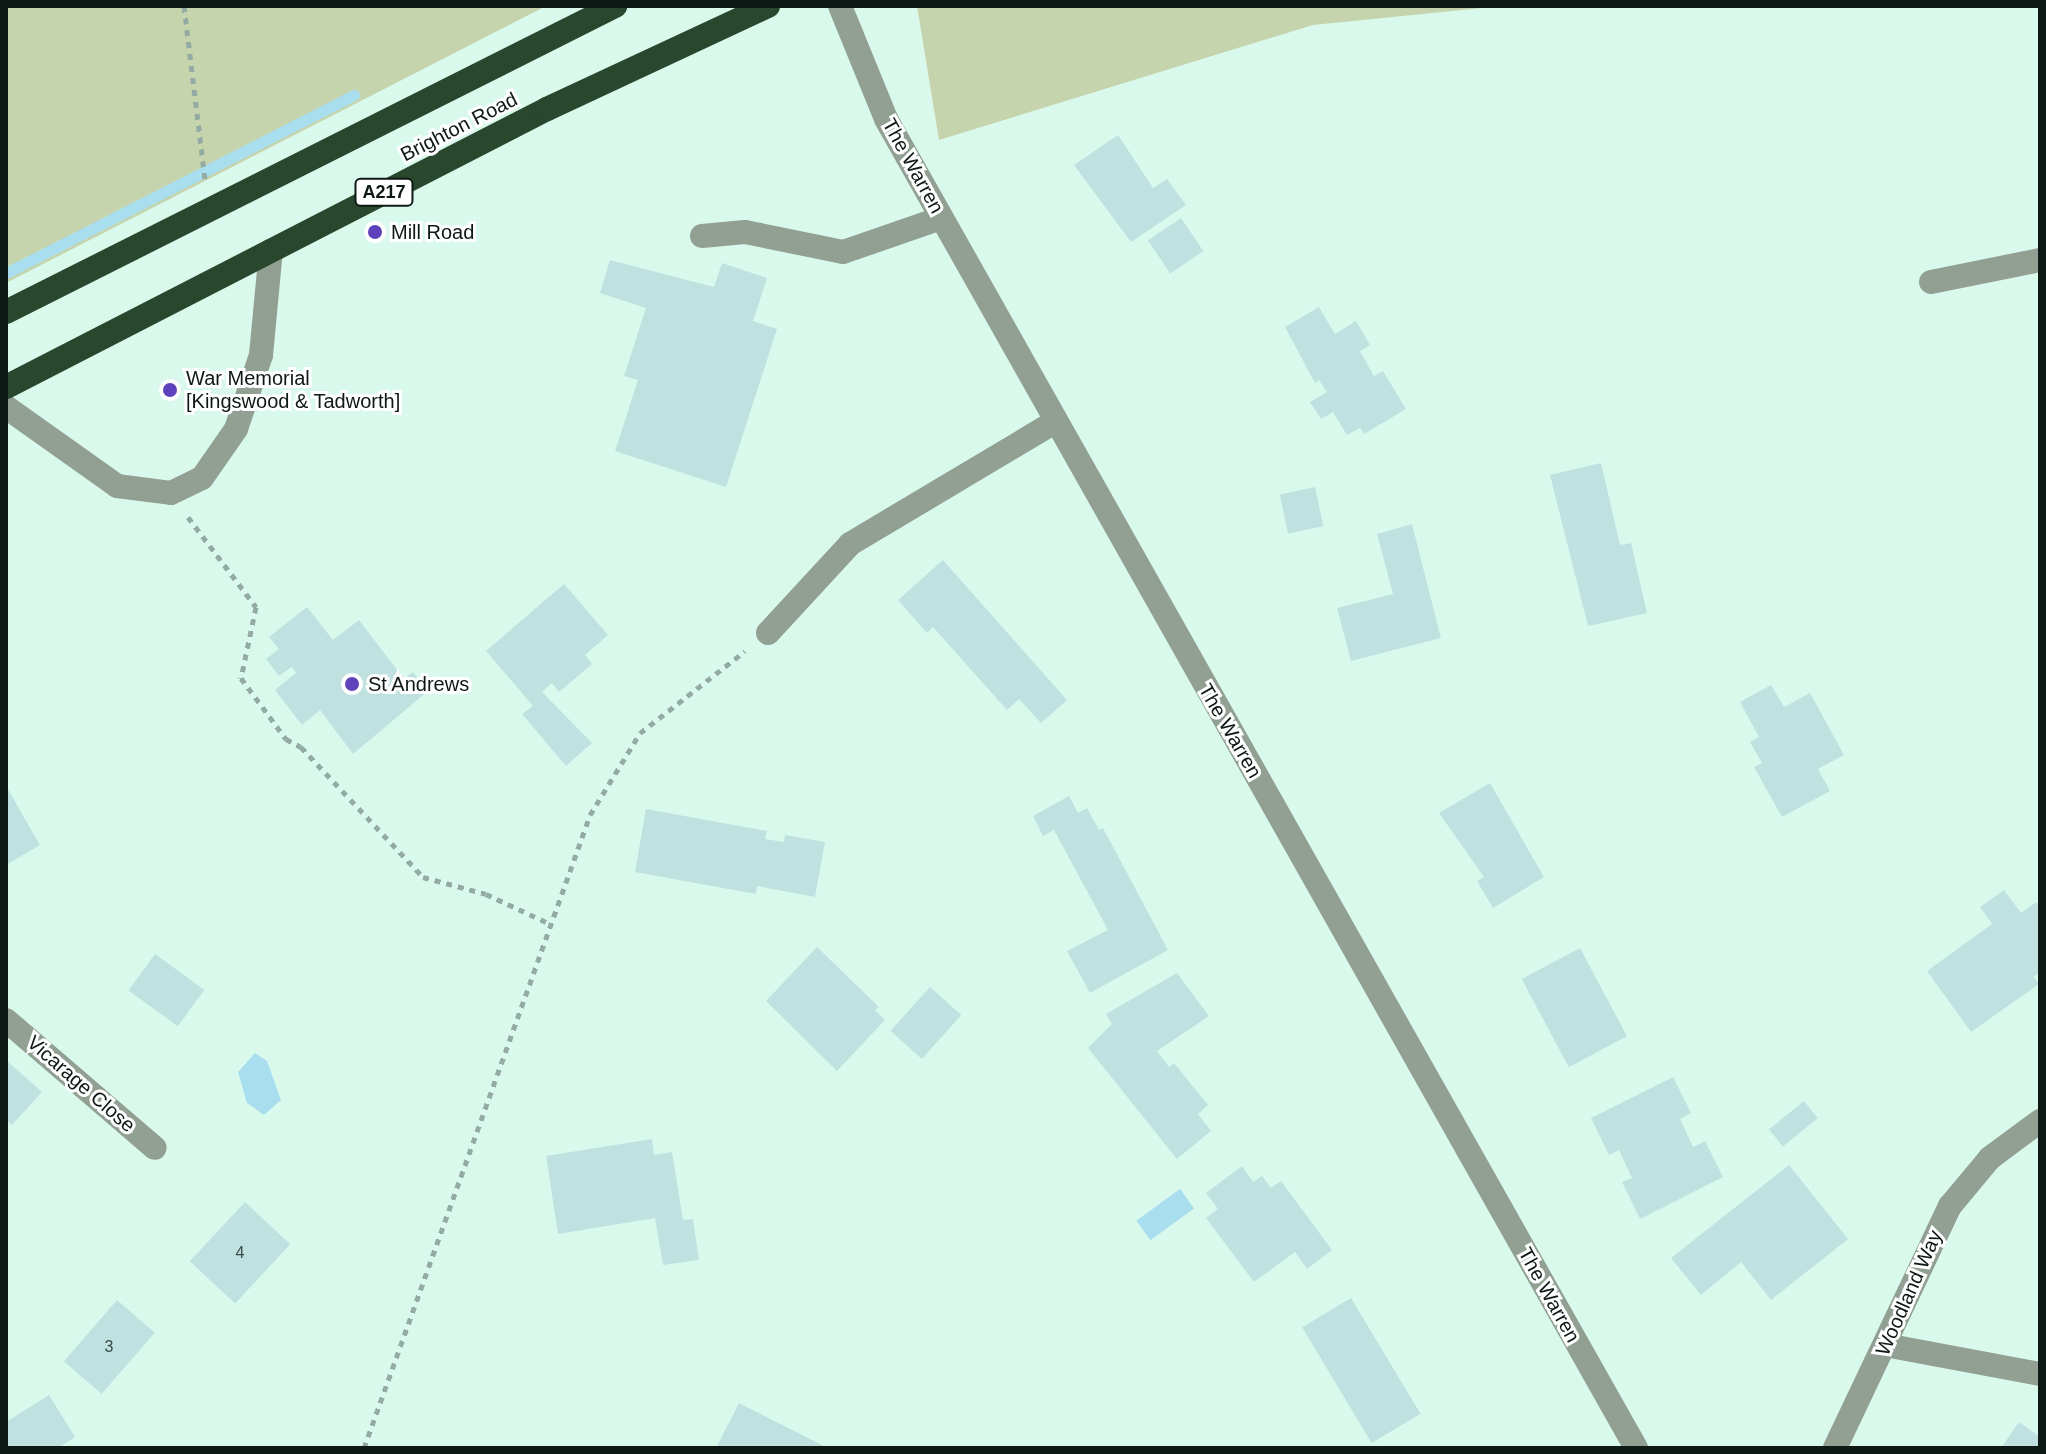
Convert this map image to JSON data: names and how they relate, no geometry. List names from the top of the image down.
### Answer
{
  "streets": {
    "highway": ["Brighton Road", "A217"],
    "street": ["The Warren", "Vicarage Close", "Woodland Way"]
  },
  "places": ["Mill Road", "War Memorial [Kingswood & Tadworth]", "St Andrews"],
  "house_numbers": ["4", "3"]
}
